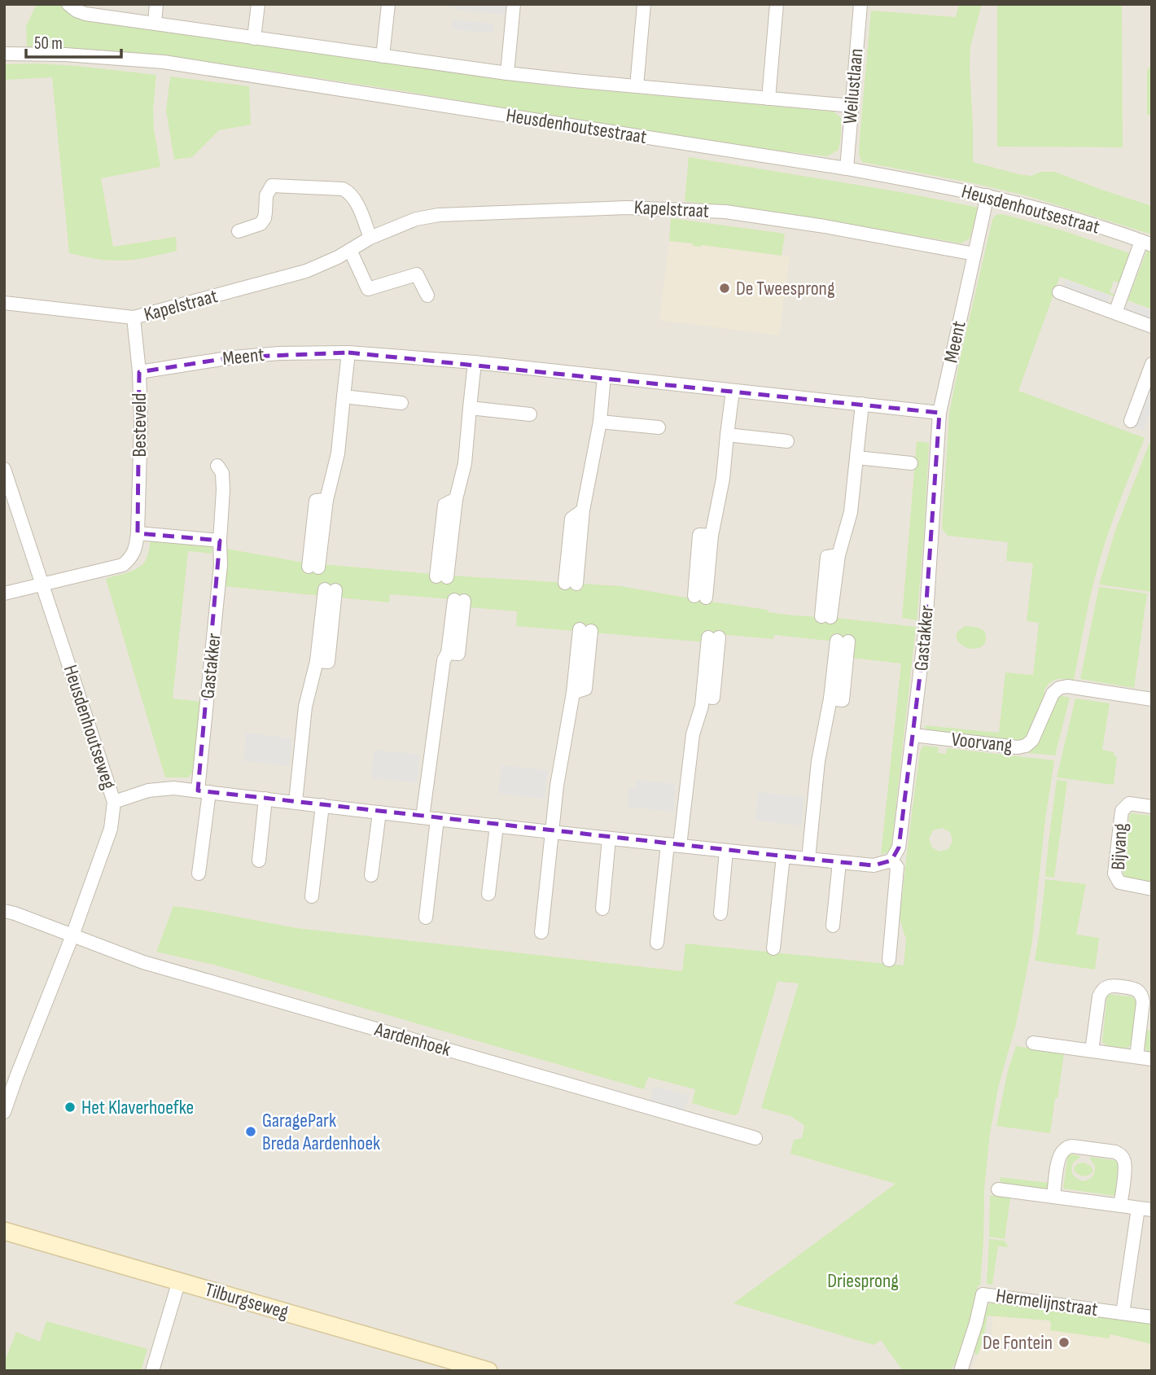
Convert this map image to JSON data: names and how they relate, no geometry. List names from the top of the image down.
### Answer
{
  "streets": {
    "main road": ["Tilburgseweg"],
    "street": [
      "Weilustlaan",
      "Heusdenhoutsestraat",
      "Kapelstraat",
      "Meent",
      "Besteveld",
      "Gastakker",
      "Heusdenhoutseweg",
      "Voorvang",
      "Bijvang",
      "Aardenhoek",
      "Hermelijnstraat"
    ]
  },
  "crossings": [
    ["Weilustlaan", "Heusdenhoutsestraat"],
    ["Heusdenhoutsestraat", "Meent"],
    ["Kapelstraat", "Meent"],
    ["Kapelstraat", "Besteveld"],
    ["Meent", "Besteveld"],
    ["Meent", "Gastakker"],
    ["Besteveld", "Heusdenhoutseweg"],
    ["Gastakker", "Voorvang"],
    ["Heusdenhoutseweg", "Aardenhoek"]
  ],
  "parks": ["Driesprong"],
  "places": [
    "De Tweesprong",
    "Het Klaverhoefke",
    "GaragePark Breda Aardenhoek",
    "De Fontein"
  ],
  "scale_bar": "50 m"
}
